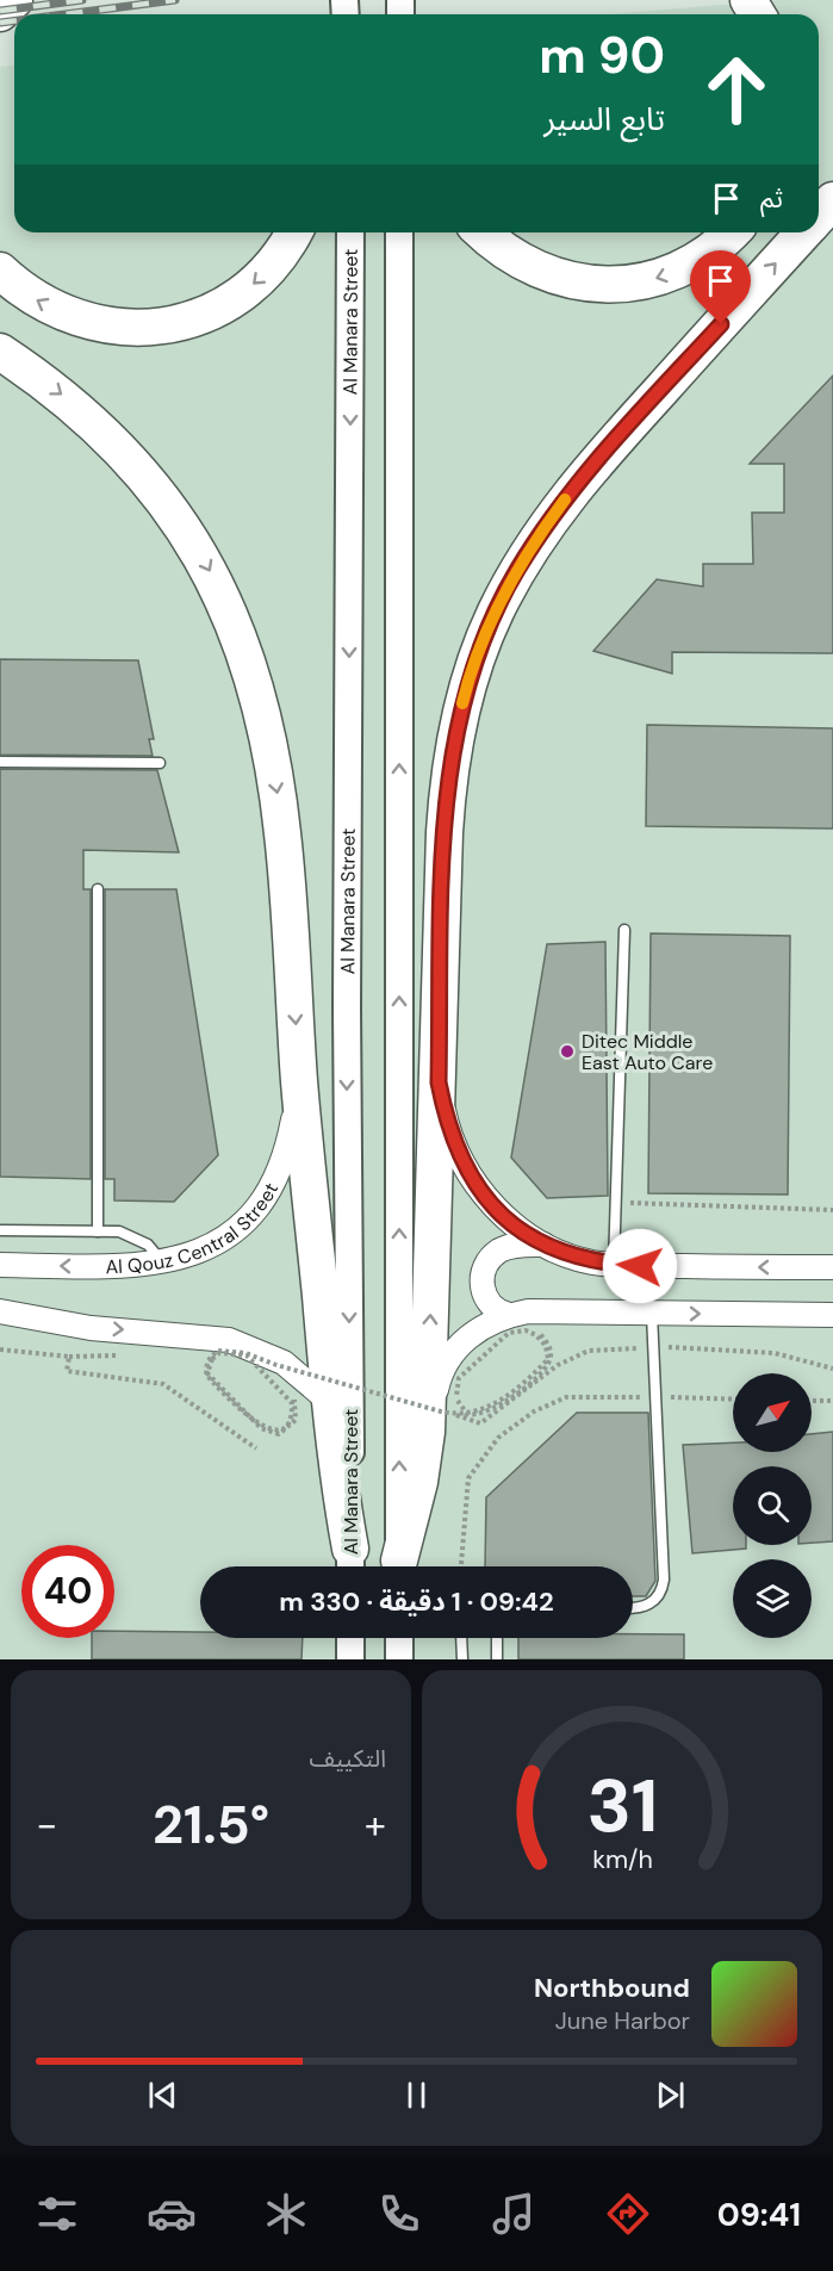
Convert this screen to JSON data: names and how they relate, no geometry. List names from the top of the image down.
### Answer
{
  "streets": {
    "main road": ["Al Manara Street"],
    "street": ["Al Qouz Central Street"]
  },
  "places": ["Ditec Middle East Auto Care"],
  "north": "top right",
  "page": {
    "turn": ["90 m", "تابع السير"],
    "then": "ثم",
    "limit": "40",
    "trip": "09:42 · 1 دقيقة · 330 m",
    "tile": "التكييف",
    "heat": ["−", "21.5°", "+"],
    "song": ["Northbound", "June Harbor"],
    "tabs": "09:41",
    "gauge": ["31", "km/h"]
  }
}
